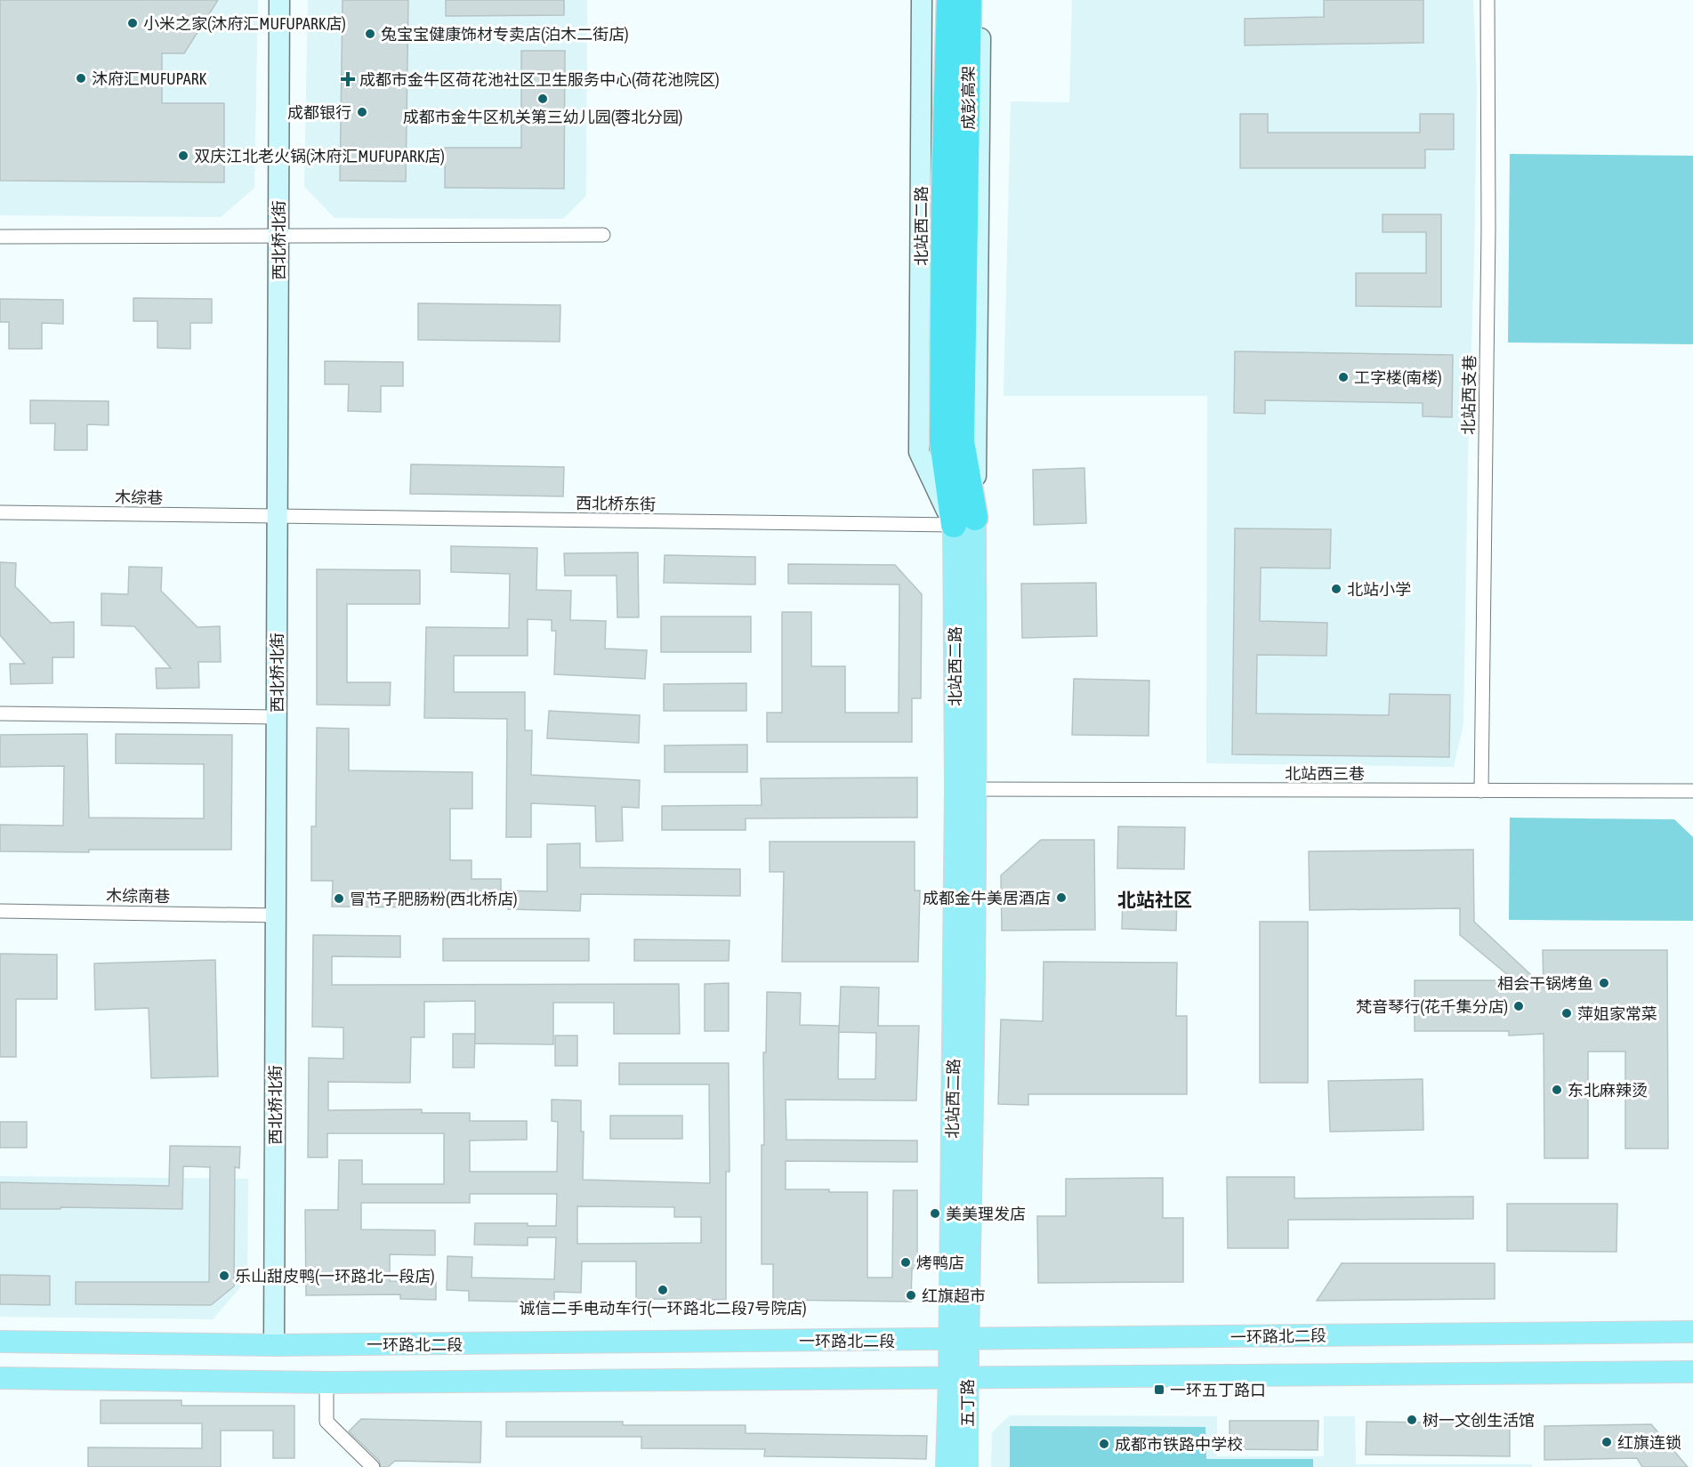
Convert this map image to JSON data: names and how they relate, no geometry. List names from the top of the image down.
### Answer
{
  "streets": {
    "highway": ["成彭高架"],
    "main road": ["北站西二路", "一环路北二段", "五丁路"],
    "street": [
      "西北桥北街",
      "北站西支巷",
      "木综巷",
      "西北桥东街",
      "北站西三巷",
      "木综南巷"
    ]
  },
  "crossings": [
    ["北站西二路", "西北桥东街"],
    ["北站西二路", "北站西三巷"],
    ["北站西二路", "一环路北二段"],
    ["北站西二路", "五丁路"],
    ["西北桥北街", "木综巷"],
    ["西北桥北街", "西北桥东街"],
    ["西北桥北街", "木综南巷"],
    ["西北桥北街", "一环路北二段"],
    ["北站西支巷", "北站西三巷"],
    ["木综巷", "西北桥东街"],
    ["一环路北二段", "五丁路"]
  ],
  "districts": ["北站社区"],
  "places": {
    "other": [
      "小米之家(沐府汇MUFUPARK店)",
      "兔宝宝健康饰材专卖店(泊木二街店)",
      "沐府汇MUFUPARK",
      "成都市金牛区机关第三幼儿园(蓉北分园)",
      "成都银行",
      "双庆江北老火锅(沐府汇MUFUPARK店)",
      "工字楼(南楼)",
      "北站小学",
      "成都金牛美居酒店",
      "冒节子肥肠粉(西北桥店)",
      "相会干锅烤鱼",
      "梵音琴行(花千集分店)",
      "萍姐家常菜",
      "东北麻辣烫",
      "美美理发店",
      "烤鸭店",
      "乐山甜皮鸭(一环路北一段店)",
      "诚信二手电动车行(一环路北二段7号院店)",
      "红旗超市",
      "树一文创生活馆",
      "红旗连锁",
      "成都市铁路中学校"
    ],
    "health": ["成都市金牛区荷花池社区卫生服务中心(荷花池院区)"],
    "transit": ["一环五丁路口"]
  }
}
